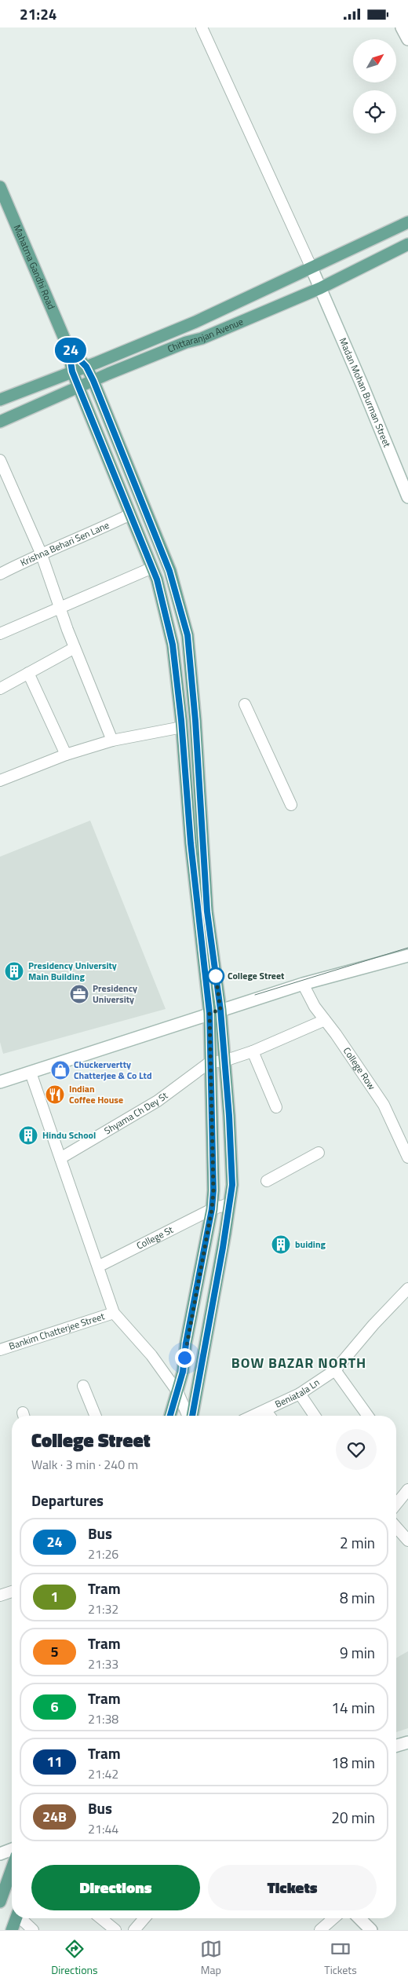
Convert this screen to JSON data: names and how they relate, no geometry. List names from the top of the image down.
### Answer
{
  "streets": {
    "main road": ["Mahatma Gandhi Road", "Chittaranjan Avenue", "Madan Mohan Burman Street"],
    "street": [
      "Krishna Behari Sen Lane",
      "College Row",
      "Shyama Ch Dey St",
      "College St",
      "Bankim Chatterjee Street",
      "Beniatala Ln"
    ]
  },
  "crossings": [
    ["Mahatma Gandhi Road", "Chittaranjan Avenue"],
    ["Mahatma Gandhi Road", "Krishna Behari Sen Lane"],
    ["Mahatma Gandhi Road", "Shyama Ch Dey St"],
    ["Mahatma Gandhi Road", "College St"],
    ["Chittaranjan Avenue", "Madan Mohan Burman Street"]
  ],
  "districts": ["BOW BAZAR NORTH"],
  "places": {
    "building": ["Presidency University Main Building", "Hindu School", "buiding"],
    "other": ["College Street"],
    "office": ["Presidency University"],
    "shop": ["Chuckervertty Chatterjee & Co Ltd"],
    "restaurant": ["Indian Coffee House"]
  },
  "lines": ["bus line 24"],
  "north": "top right",
  "page": {
    "status": "21:24",
    "on_map": "24",
    "heading": [
      ["College Street", "Walk · 3 min · 240 m"],
      "Departures"
    ],
    "list": [
      {
        "mark": "24",
        "name": "Bus",
        "note": "21:26",
        "value": "2 min"
      },
      {
        "mark": "1",
        "name": "Tram",
        "note": "21:32",
        "value": "8 min"
      },
      {
        "mark": "5",
        "name": "Tram",
        "note": "21:33",
        "value": "9 min"
      },
      {
        "mark": "6",
        "name": "Tram",
        "note": "21:38",
        "value": "14 min"
      },
      {
        "mark": "11",
        "name": "Tram",
        "note": "21:42",
        "value": "18 min"
      },
      {
        "mark": "24B",
        "name": "Bus",
        "note": "21:44",
        "value": "20 min"
      }
    ],
    "buttons": ["Directions", "Tickets"],
    "tabs": ["Directions", "Map", "Tickets"]
  }
}
